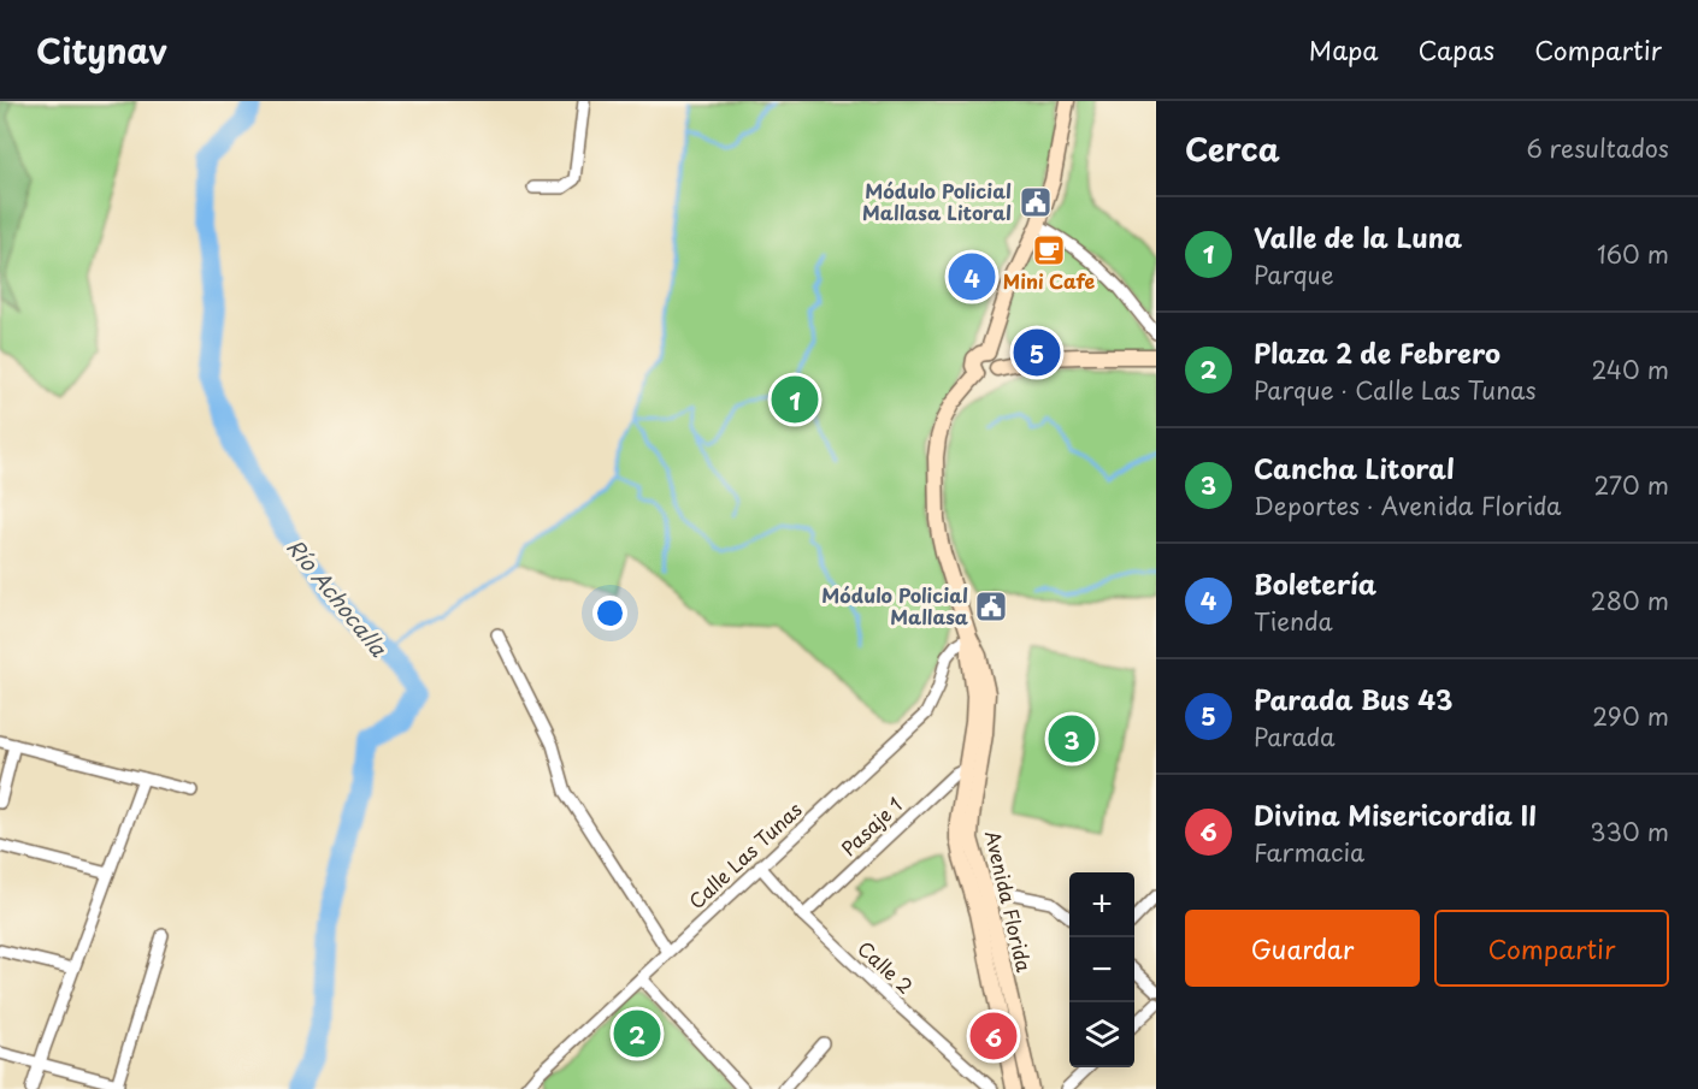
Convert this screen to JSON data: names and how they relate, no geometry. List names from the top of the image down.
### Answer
{
  "streets": {
    "main road": ["Avenida Florida"],
    "street": ["Pasaje 1", "Calle Las Tunas", "Calle 2"]
  },
  "crossings": [
    ["Pasaje 1", "Avenida Florida"],
    ["Pasaje 1", "Calle 2"],
    ["Calle Las Tunas", "Avenida Florida"],
    ["Calle Las Tunas", "Calle 2"]
  ],
  "water": ["Río Achocalla"],
  "places": {
    "public building": ["Módulo Policial Mallasa Litoral", "Módulo Policial Mallasa"],
    "cafe": ["Mini Cafe"]
  },
  "page": {
    "header": "Citynav",
    "nav": ["Mapa", "Capas", "Compartir"],
    "heading": ["Cerca", "6 resultados"],
    "list": [
      {
        "mark": "1",
        "name": "Valle de la Luna",
        "note": "Parque",
        "value": "160 m"
      },
      {
        "mark": "2",
        "name": "Plaza 2 de Febrero",
        "note": "Parque · Calle Las Tunas",
        "value": "240 m"
      },
      {
        "mark": "3",
        "name": "Cancha Litoral",
        "note": "Deportes · Avenida Florida",
        "value": "270 m"
      },
      {
        "mark": "4",
        "name": "Boletería",
        "note": "Tienda",
        "value": "280 m"
      },
      {
        "mark": "5",
        "name": "Parada Bus 43",
        "note": "Parada",
        "value": "290 m"
      },
      {
        "mark": "6",
        "name": "Divina Misericordia II",
        "note": "Farmacia",
        "value": "330 m"
      }
    ],
    "pins": [
      "4",
      "5",
      "1",
      "3",
      "2",
      "6"
    ],
    "map_buttons": ["+", "−"],
    "buttons": ["Guardar", "Compartir"]
  }
}
